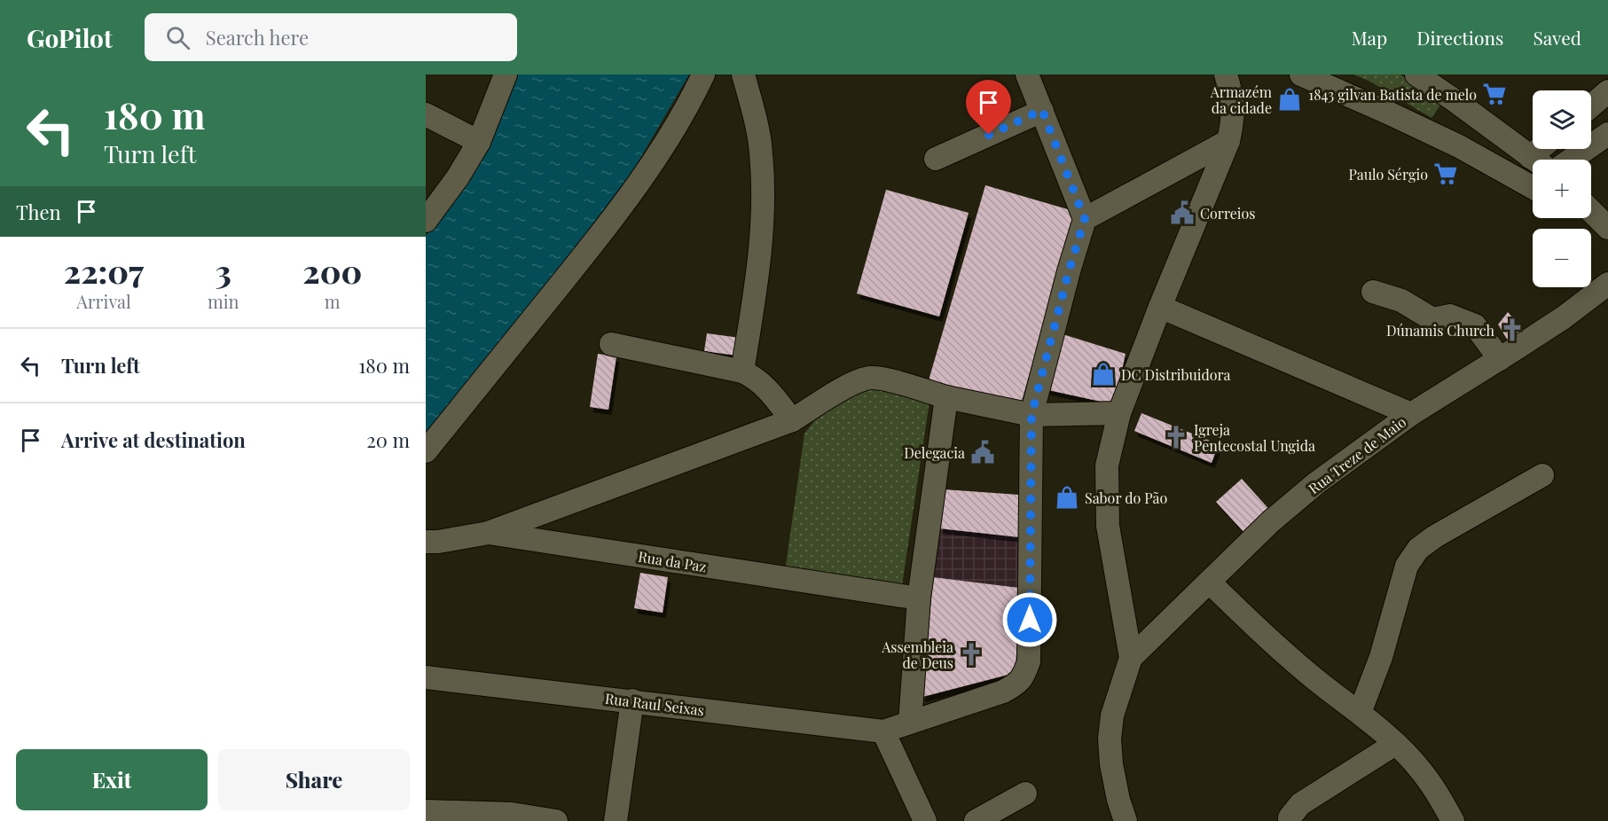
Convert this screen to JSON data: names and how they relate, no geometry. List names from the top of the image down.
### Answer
{
  "streets": {
    "street": ["Rua Treze de Maio", "Rua da Paz", "Rua Raul Seixas"]
  },
  "places": {
    "supermarket": ["1843 gilvan Batista de melo", "Paulo Sérgio"],
    "shop": ["Armazém da cidade", "DC Distribuidora", "Sabor do Pão"],
    "public building": ["Correios", "Delegacia"],
    "church": ["Dúnamis Church", "Igreja Pentecostal Ungida", "Assembleia de Deus"]
  },
  "page": {
    "header": "GoPilot",
    "search": "Search here",
    "nav": ["Map", "Directions", "Saved"],
    "turn": ["180 m", "Turn left"],
    "map_buttons": ["+", "−"],
    "then": "Then",
    "eta": [
      "22:07",
      "Arrival",
      "3",
      "min",
      "200",
      "m"
    ],
    "list": [
      {
        "name": "Turn left",
        "value": "180 m"
      },
      {
        "name": "Arrive at destination",
        "value": "20 m"
      }
    ],
    "buttons": ["Exit", "Share"]
  }
}
